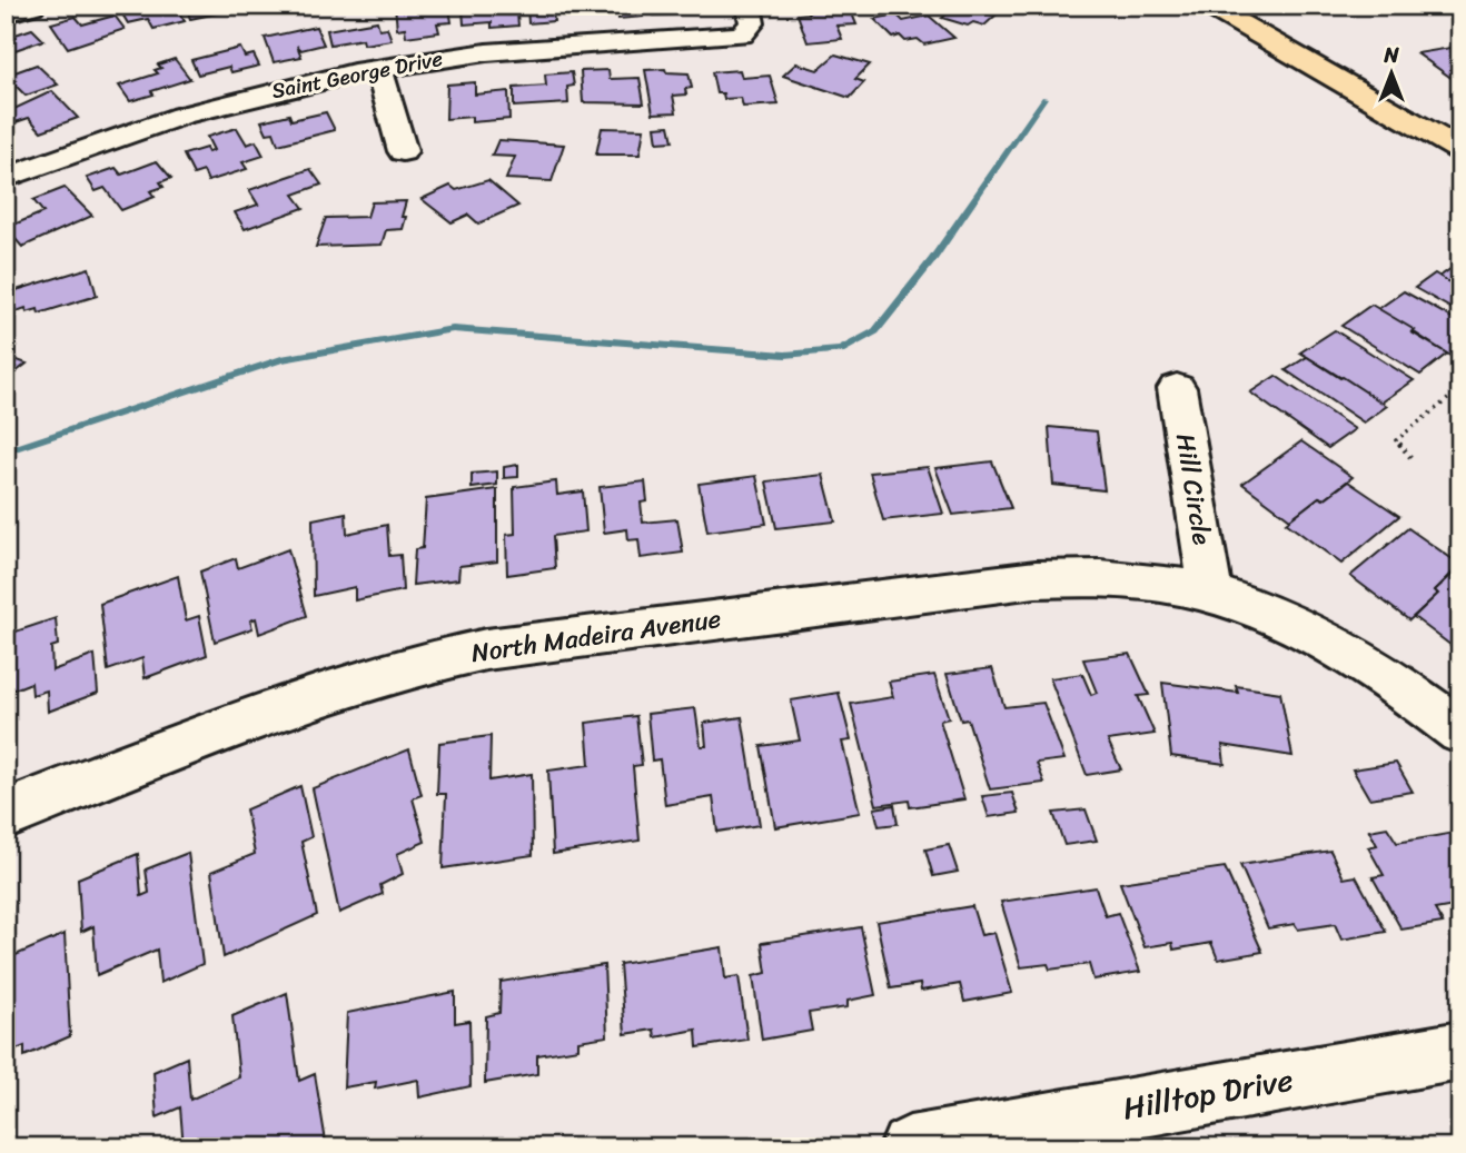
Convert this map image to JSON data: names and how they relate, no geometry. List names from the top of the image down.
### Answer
{
  "streets": {
    "street": [
      "Saint George Drive",
      "Hill Circle",
      "North Madeira Avenue",
      "Hilltop Drive"
    ]
  },
  "crossings": [
    ["Hill Circle", "North Madeira Avenue"]
  ],
  "north": "top"
}
